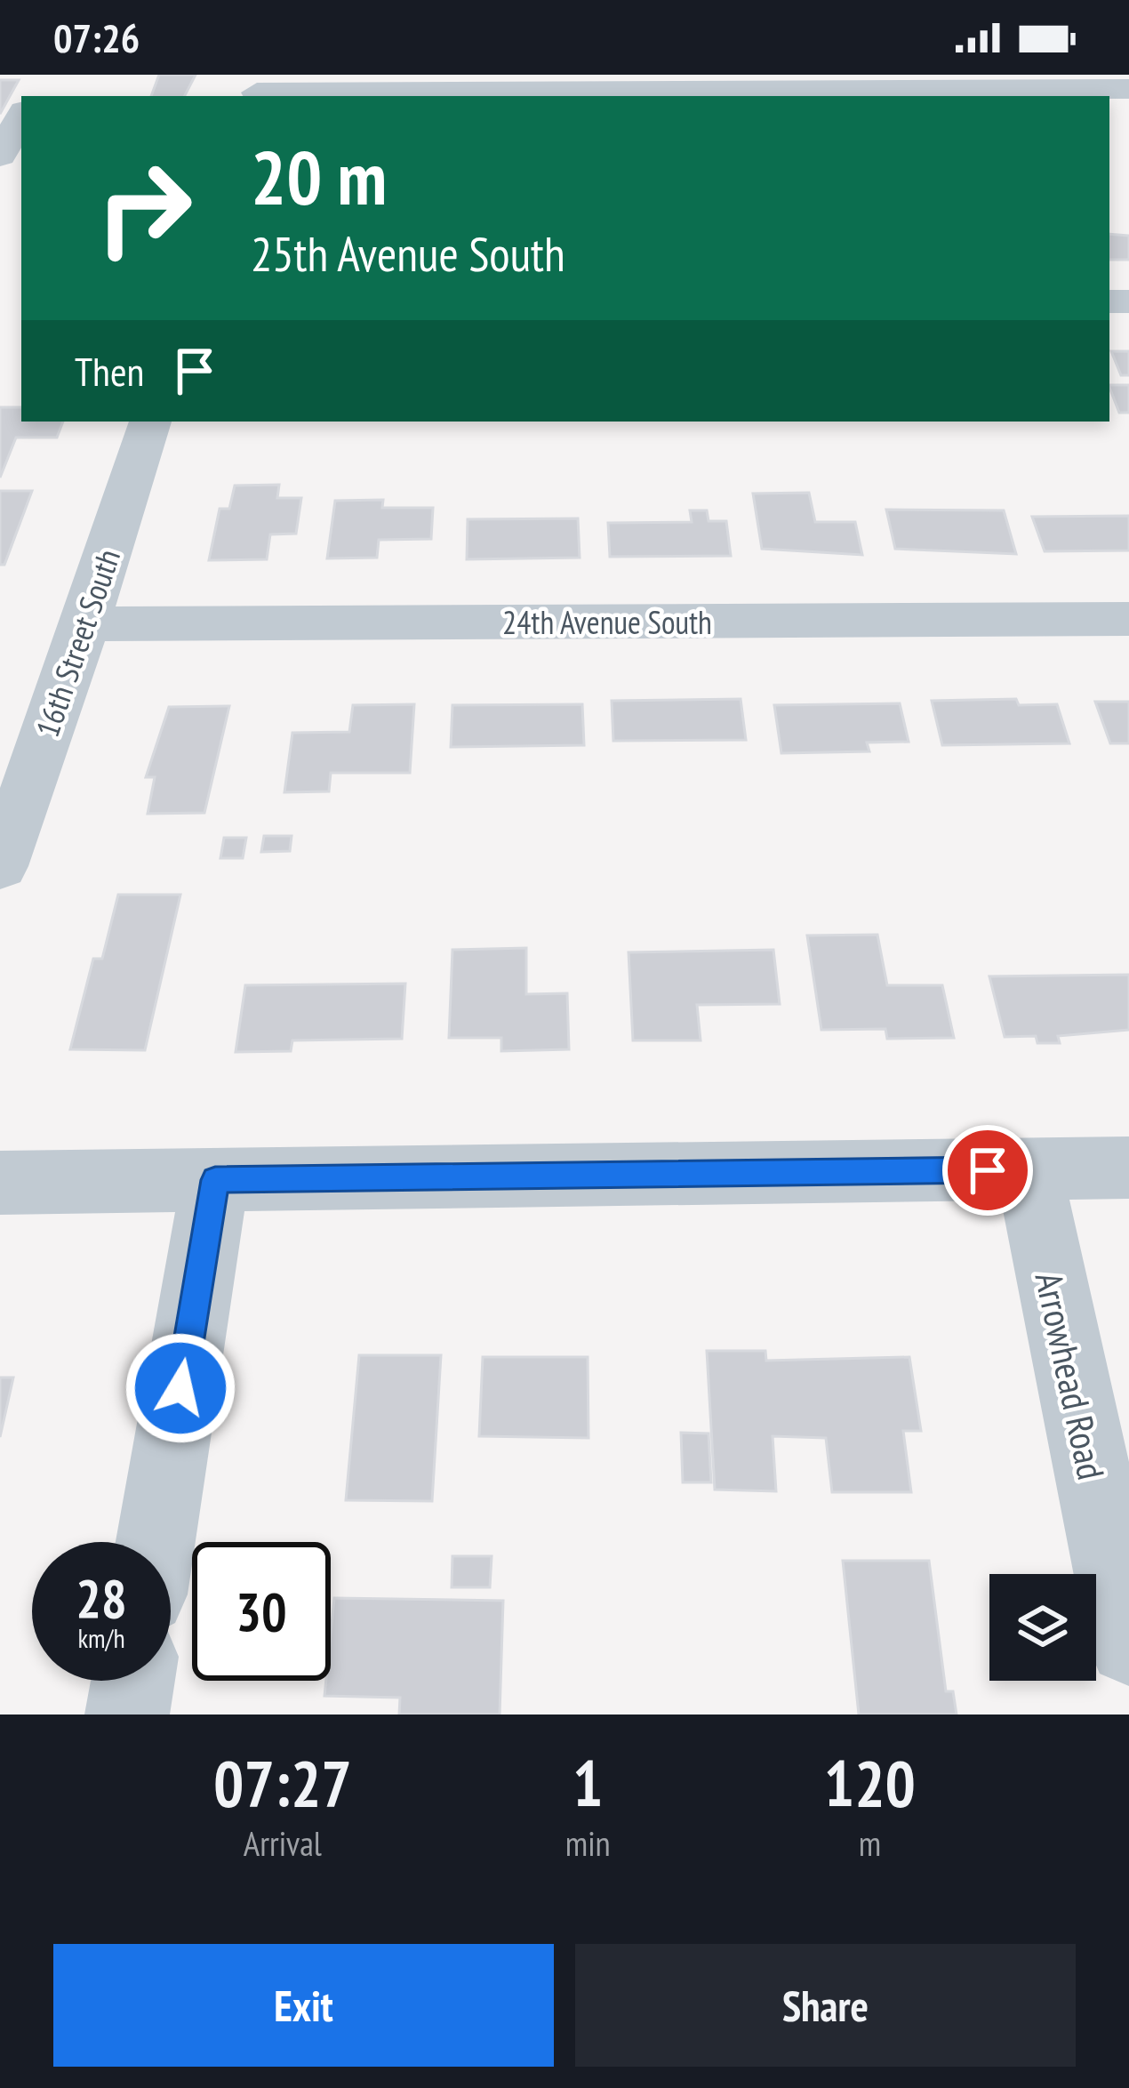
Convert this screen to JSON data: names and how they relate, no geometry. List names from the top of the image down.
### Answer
{
  "streets": {
    "street": ["24th Avenue South", "16th Street South", "Arrowhead Road"]
  },
  "crossings": [
    ["24th Avenue South", "16th Street South"]
  ],
  "page": {
    "status": "07:26",
    "turn": ["20 m", "25th Avenue South"],
    "then": "Then",
    "speed": "28 km/h",
    "limit": "30",
    "eta": [
      "07:27",
      "Arrival",
      "1",
      "min",
      "120",
      "m"
    ],
    "buttons": ["Exit", "Share"]
  }
}
